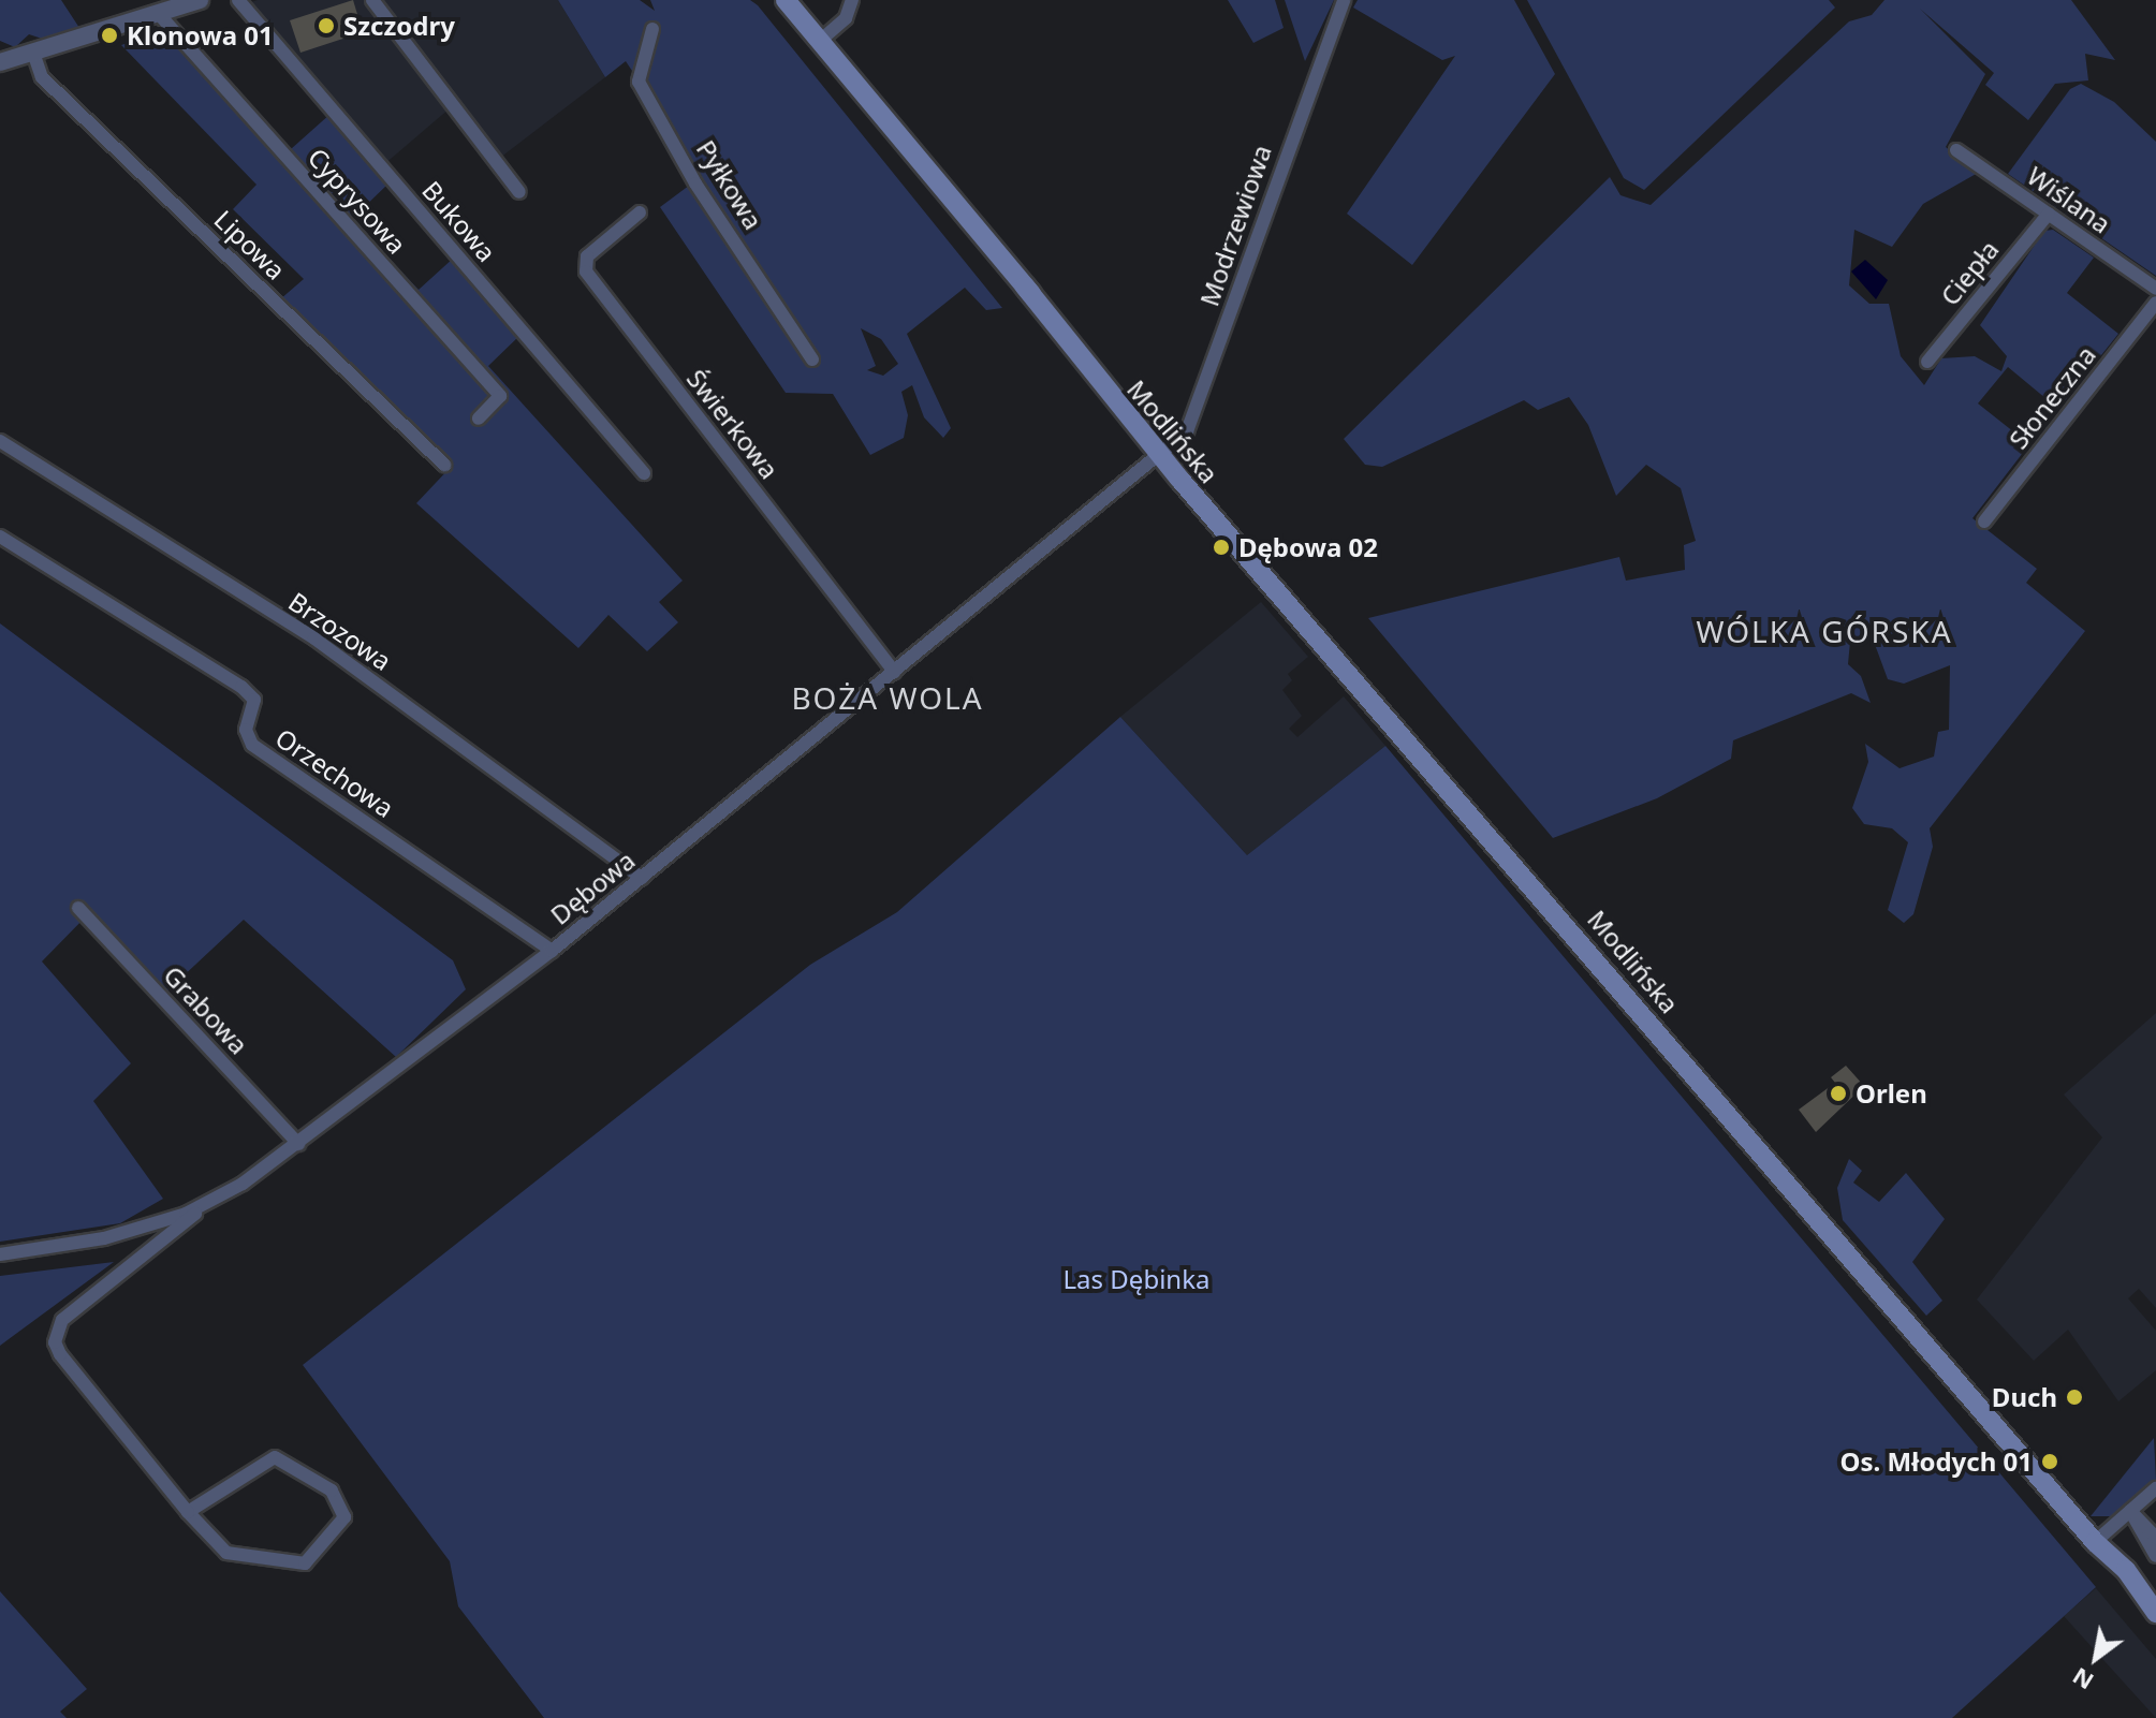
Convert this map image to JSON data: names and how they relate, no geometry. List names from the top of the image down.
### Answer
{
  "streets": {
    "main road": ["Modlińska"],
    "street": [
      "Pyłkowa",
      "Wiślana",
      "Cyprysowa",
      "Bukowa",
      "Modrzewiowa",
      "Lipowa",
      "Ciepła",
      "Słoneczna",
      "Świerkowa",
      "Brzozowa",
      "Orzechowa",
      "Dębowa",
      "Grabowa"
    ]
  },
  "crossings": [
    ["Wiślana", "Ciepła"],
    ["Modrzewiowa", "Modlińska"],
    ["Modrzewiowa", "Dębowa"],
    ["Świerkowa", "Dębowa"],
    ["Modlińska", "Dębowa"],
    ["Brzozowa", "Dębowa"],
    ["Orzechowa", "Dębowa"],
    ["Dębowa", "Grabowa"]
  ],
  "districts": ["WÓLKA GÓRSKA", "BOŻA WOLA"],
  "parks": ["Las Dębinka"],
  "places": [
    "Szczodry",
    "Klonowa 01",
    "Dębowa 02",
    "Orlen",
    "Duch",
    "Os. Młodych 01"
  ],
  "north": "bottom left"
}
